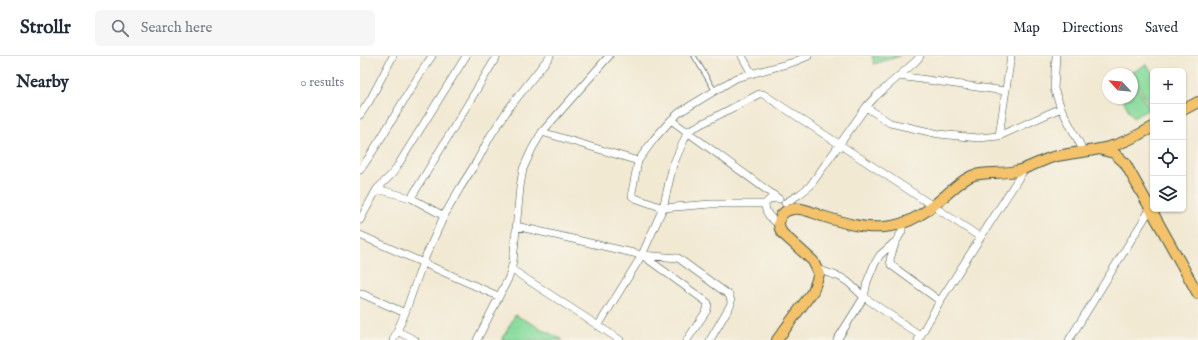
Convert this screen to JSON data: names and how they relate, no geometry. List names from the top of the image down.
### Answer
{
  "north": "top left",
  "page": {
    "header": "Strollr",
    "search": "Search here",
    "nav": ["Map", "Directions", "Saved"],
    "heading": ["Nearby", "0 results"],
    "map_buttons": ["+", "−"]
  }
}
